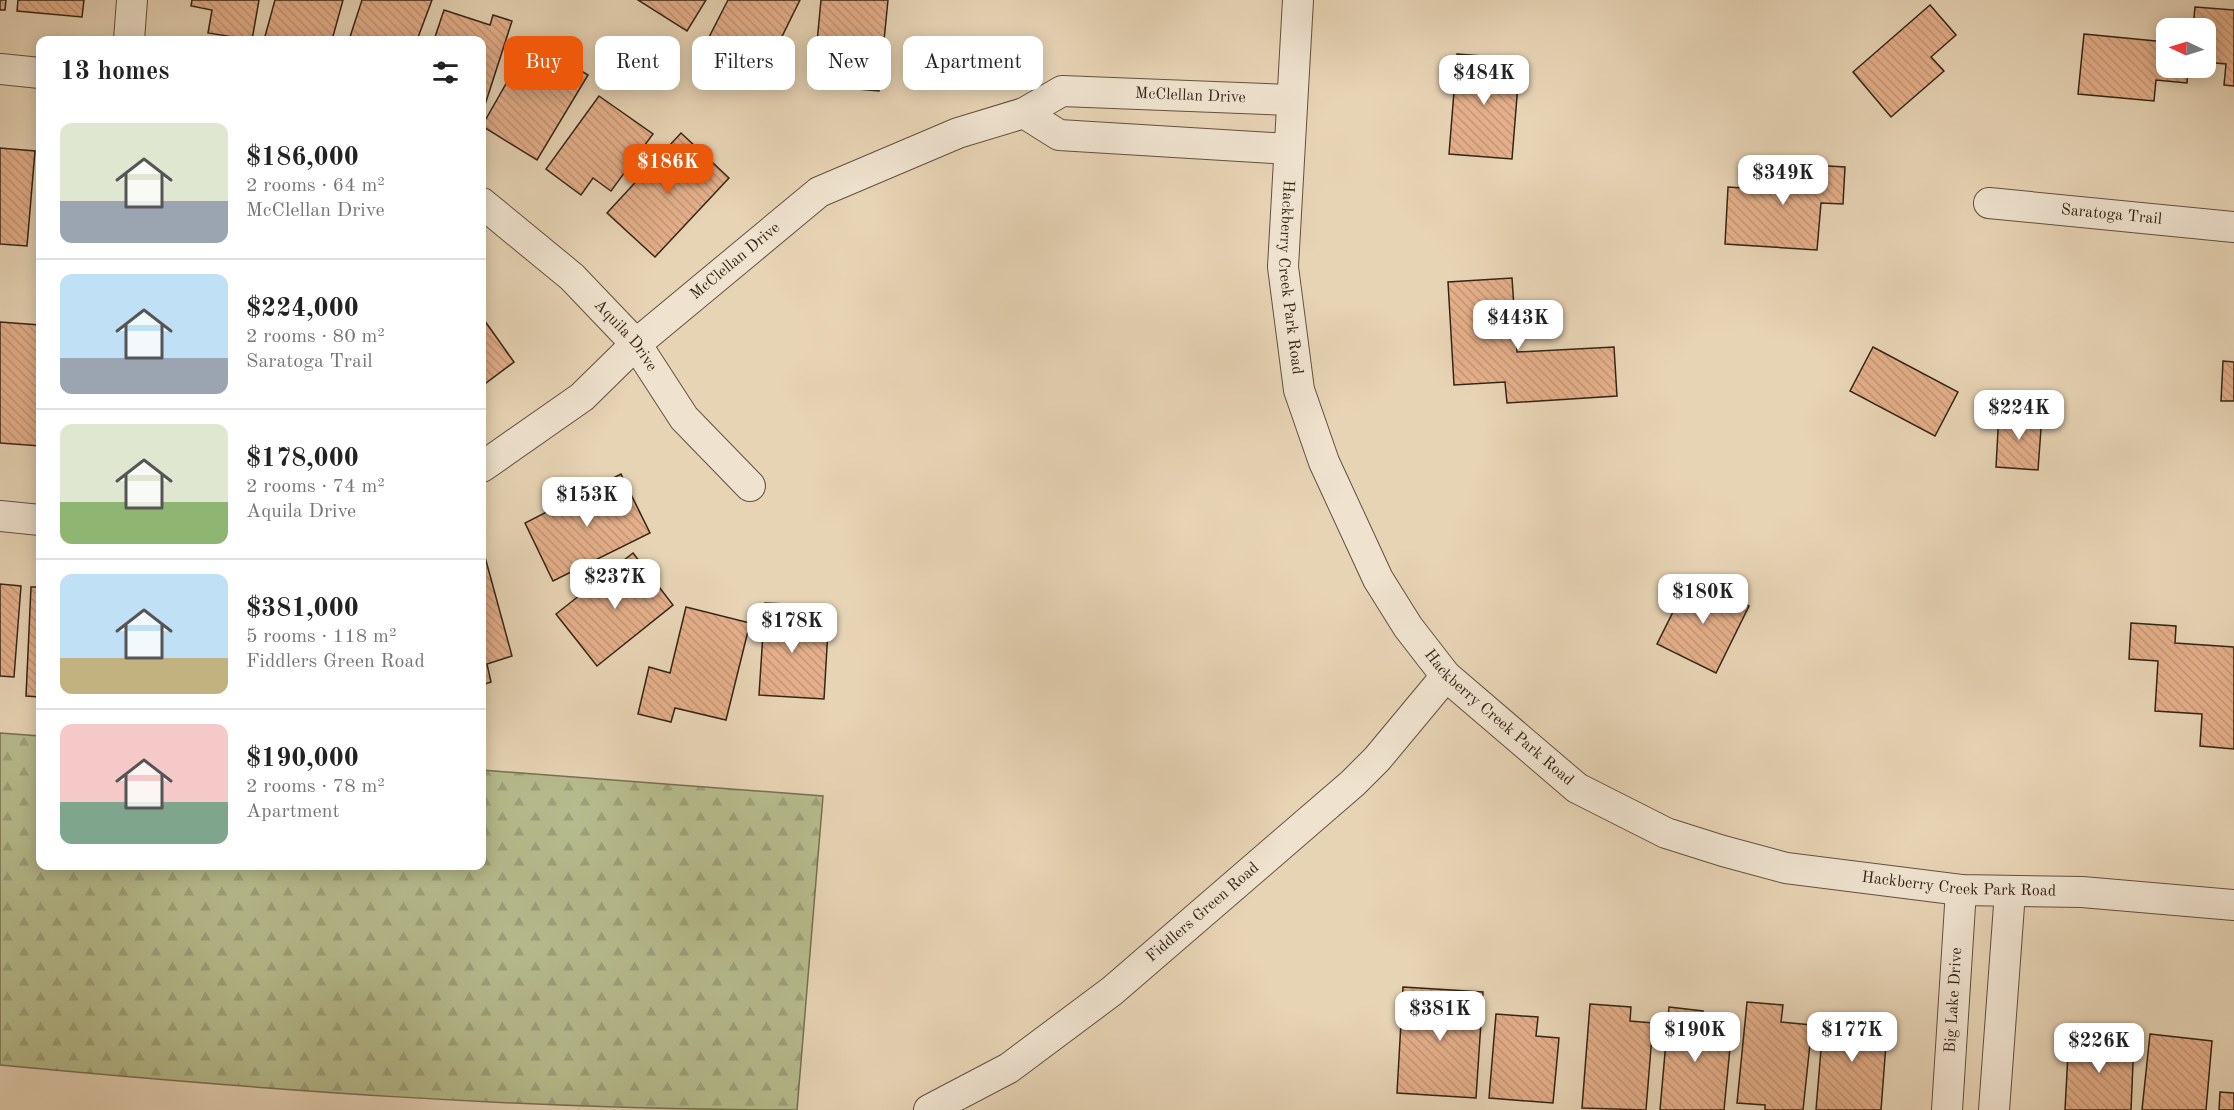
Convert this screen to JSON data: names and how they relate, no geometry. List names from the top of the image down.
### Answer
{
  "streets": {
    "street": [
      "McClellan Drive",
      "Saratoga Trail",
      "Hackberry Creek Park Road",
      "Aquila Drive",
      "Fiddlers Green Road",
      "Big Lake Drive"
    ]
  },
  "crossings": [
    ["McClellan Drive", "Hackberry Creek Park Road"],
    ["McClellan Drive", "Aquila Drive"],
    ["Hackberry Creek Park Road", "Fiddlers Green Road"],
    ["Hackberry Creek Park Road", "Big Lake Drive"]
  ],
  "north": "left",
  "page": {
    "chip": [
      "Buy",
      "Rent",
      "Filters",
      "New",
      "Apartment"
    ],
    "heading": "13 homes",
    "price": [
      "$484K",
      "$186K",
      "$349K",
      "$443K",
      "$224K",
      "$153K",
      "$237K",
      "$180K",
      "$178K",
      "$381K",
      "$190K",
      "$177K",
      "$226K"
    ],
    "list": [
      {
        "name": "$186,000",
        "note": "2 rooms · 64 m² · McClellan Drive"
      },
      {
        "name": "$224,000",
        "note": "2 rooms · 80 m² · Saratoga Trail"
      },
      {
        "name": "$178,000",
        "note": "2 rooms · 74 m² · Aquila Drive"
      },
      {
        "name": "$381,000",
        "note": "5 rooms · 118 m² · Fiddlers Green Road"
      },
      {
        "name": "$190,000",
        "note": "2 rooms · 78 m² · Apartment"
      }
    ]
  }
}
